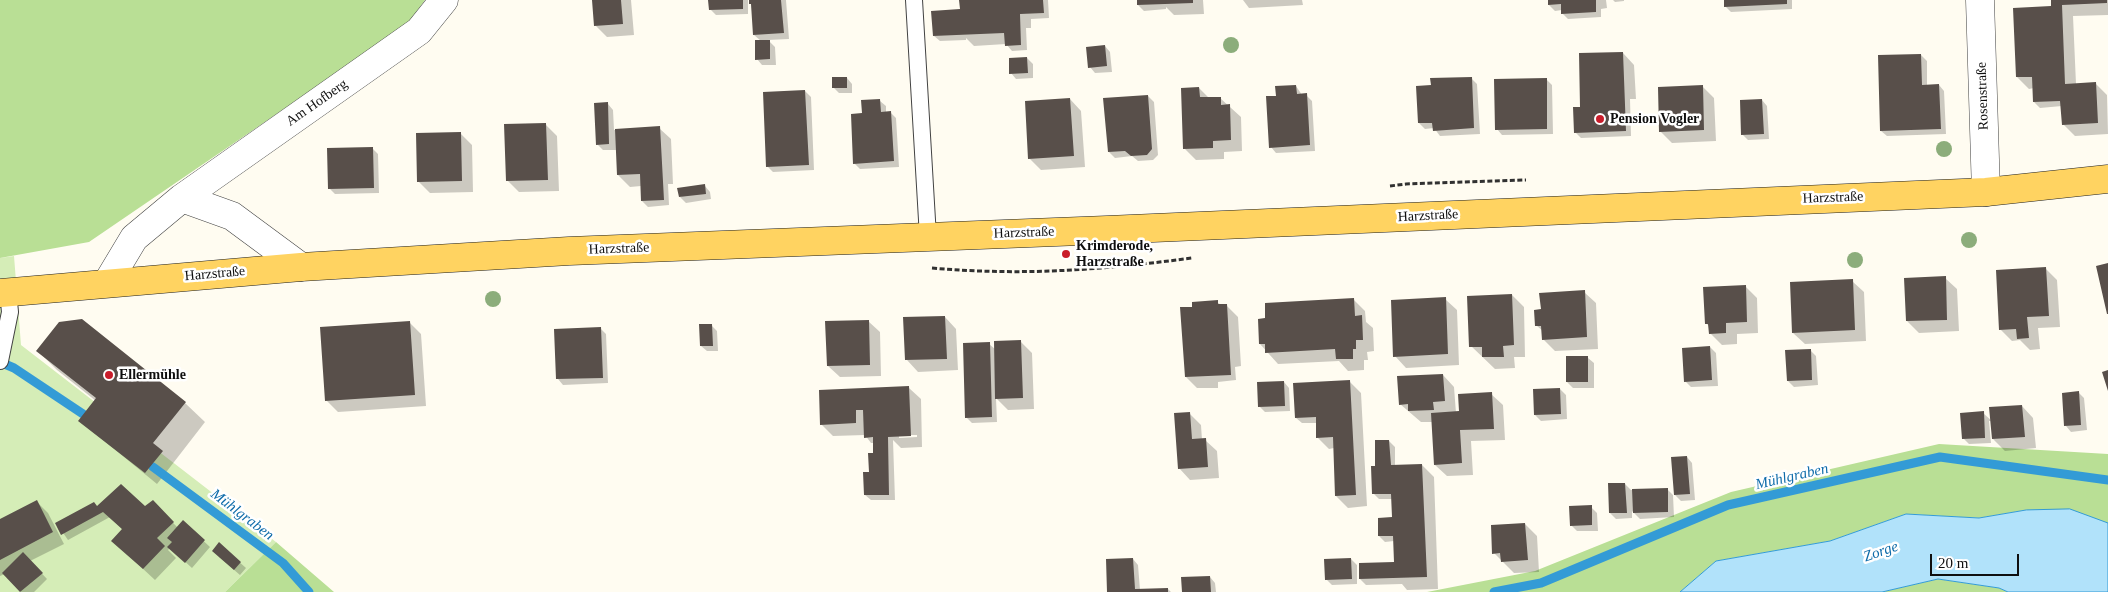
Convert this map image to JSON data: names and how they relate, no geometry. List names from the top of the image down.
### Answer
{
  "streets": {
    "main road": ["Harzstraße"],
    "street": ["Rosenstraße", "Am Hofberg"]
  },
  "crossings": [
    ["Rosenstraße", "Harzstraße"],
    ["Am Hofberg", "Harzstraße"]
  ],
  "water": ["Mühlgraben", "Zorge"],
  "places": ["Pension Vogler", "Krimderode, Harzstraße", "Ellermühle"],
  "scale_bar": "20 m"
}
